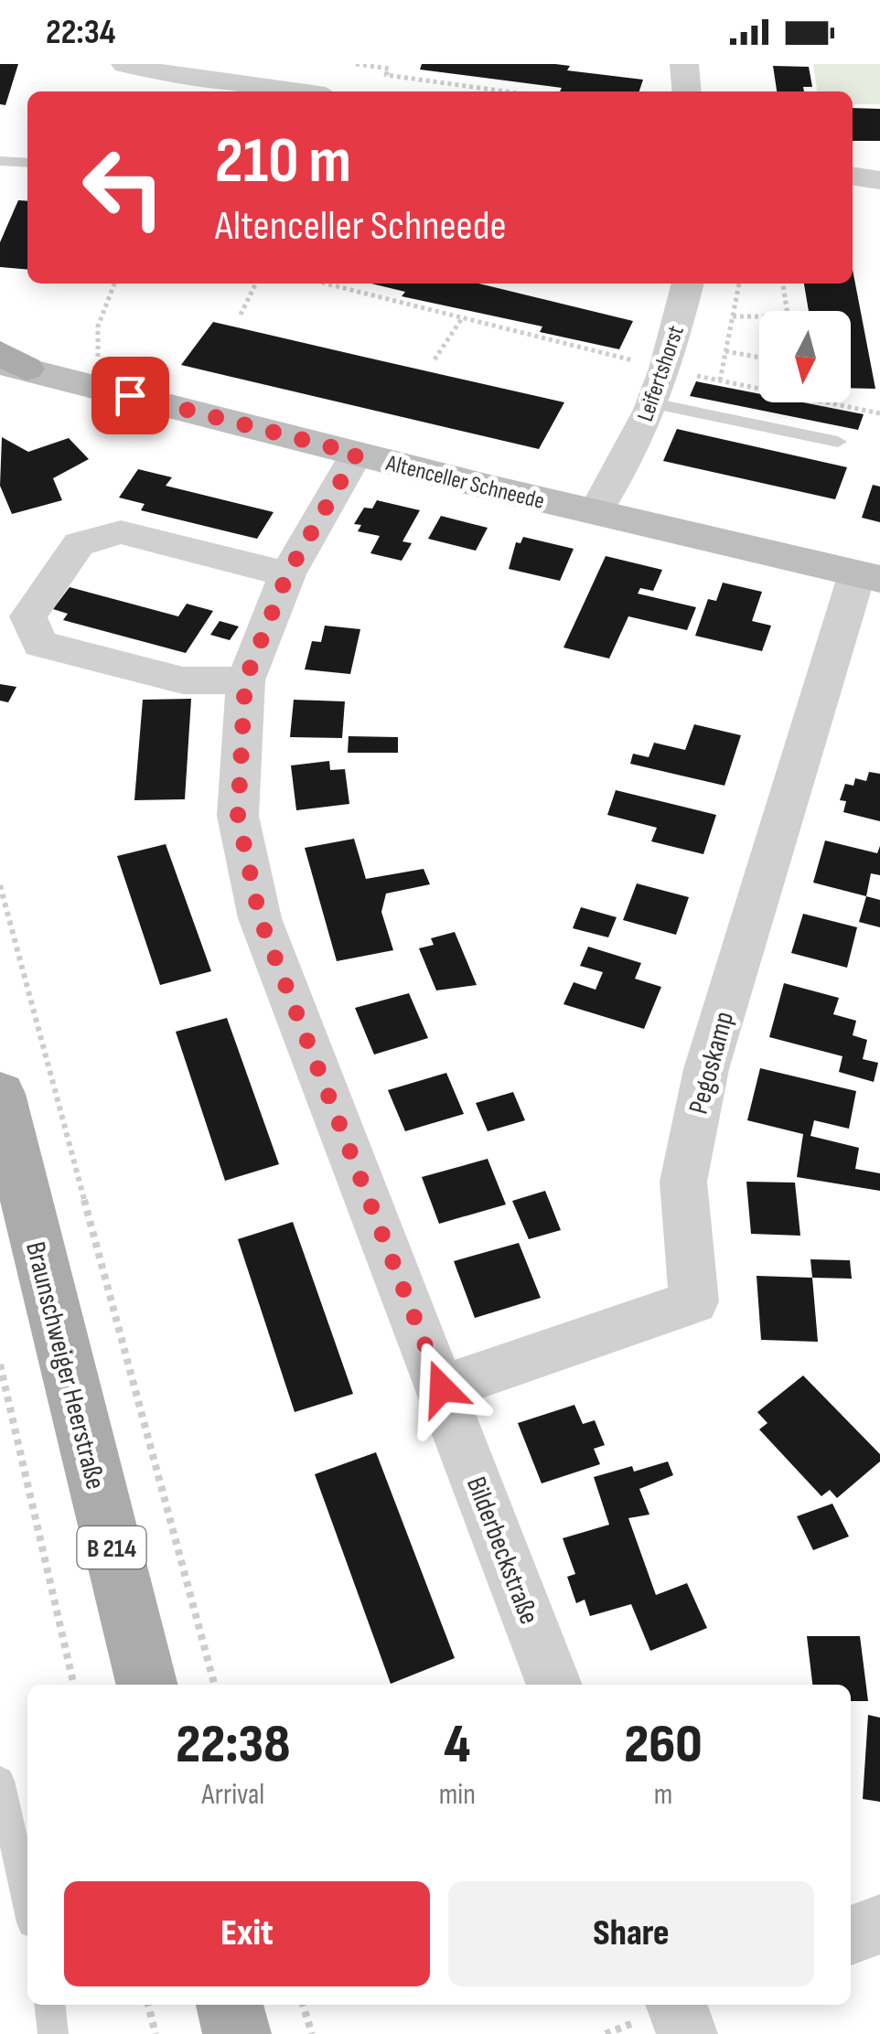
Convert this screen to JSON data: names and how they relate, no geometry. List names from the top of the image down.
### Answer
{
  "streets": {
    "main road": ["Altenceller Schneede", "Braunschweiger Heerstraße", "B 214"],
    "street": ["Leifertshorst", "Pegoskamp", "Bilderbeckstraße"]
  },
  "crossings": [
    ["Leifertshorst", "Altenceller Schneede"],
    ["Altenceller Schneede", "Pegoskamp"],
    ["Altenceller Schneede", "Bilderbeckstraße"],
    ["Pegoskamp", "Bilderbeckstraße"]
  ],
  "north": "bottom",
  "page": {
    "status": "22:34",
    "turn": ["210 m", "Altenceller Schneede"],
    "eta": [
      "22:38",
      "Arrival",
      "4",
      "min",
      "260",
      "m"
    ],
    "buttons": ["Exit", "Share"]
  }
}
